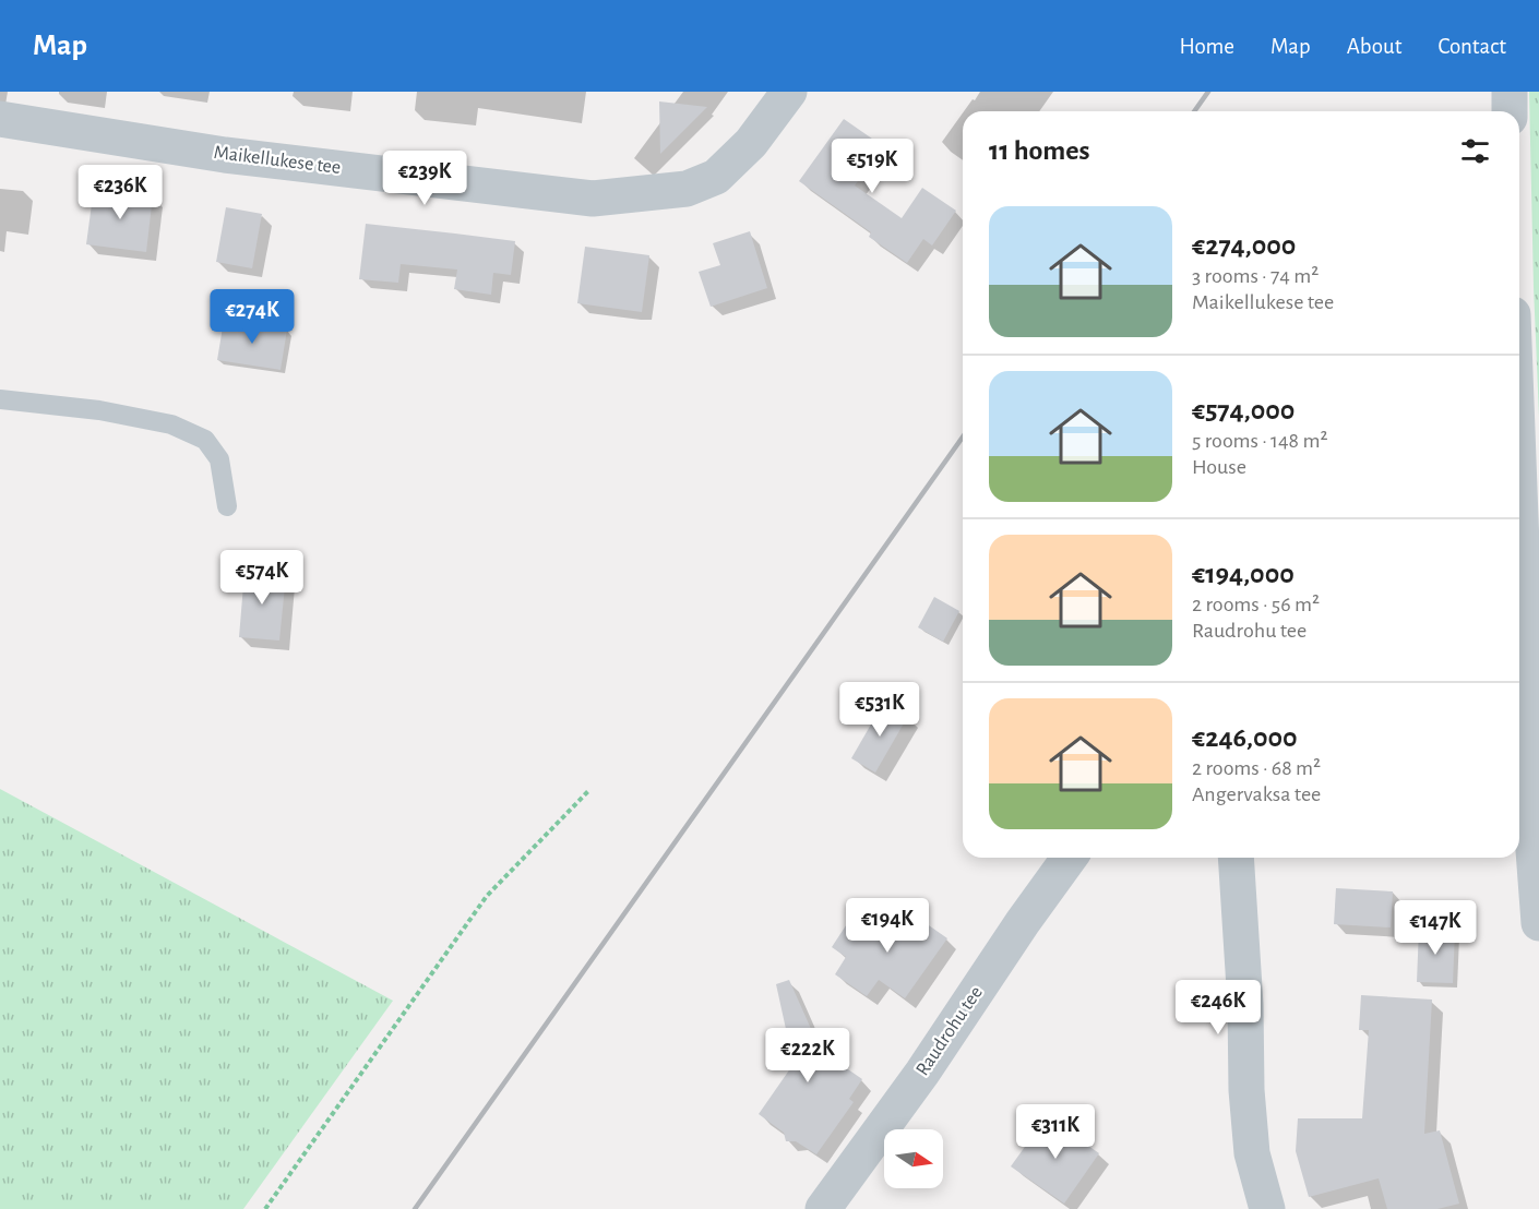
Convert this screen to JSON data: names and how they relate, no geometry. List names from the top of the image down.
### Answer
{
  "streets": {
    "street": ["Maikellukese tee", "Raudrohu tee"]
  },
  "north": "right",
  "page": {
    "header": "Map",
    "nav": [
      "Home",
      "Map",
      "About",
      "Contact"
    ],
    "heading": "11 homes",
    "price": [
      "€519K",
      "€239K",
      "€236K",
      "€274K",
      "€574K",
      "€531K",
      "€194K",
      "€147K",
      "€246K",
      "€222K",
      "€311K"
    ],
    "list": [
      {
        "name": "€274,000",
        "note": "3 rooms · 74 m² · Maikellukese tee"
      },
      {
        "name": "€574,000",
        "note": "5 rooms · 148 m² · House"
      },
      {
        "name": "€194,000",
        "note": "2 rooms · 56 m² · Raudrohu tee"
      },
      {
        "name": "€246,000",
        "note": "2 rooms · 68 m² · Angervaksa tee"
      }
    ]
  }
}
